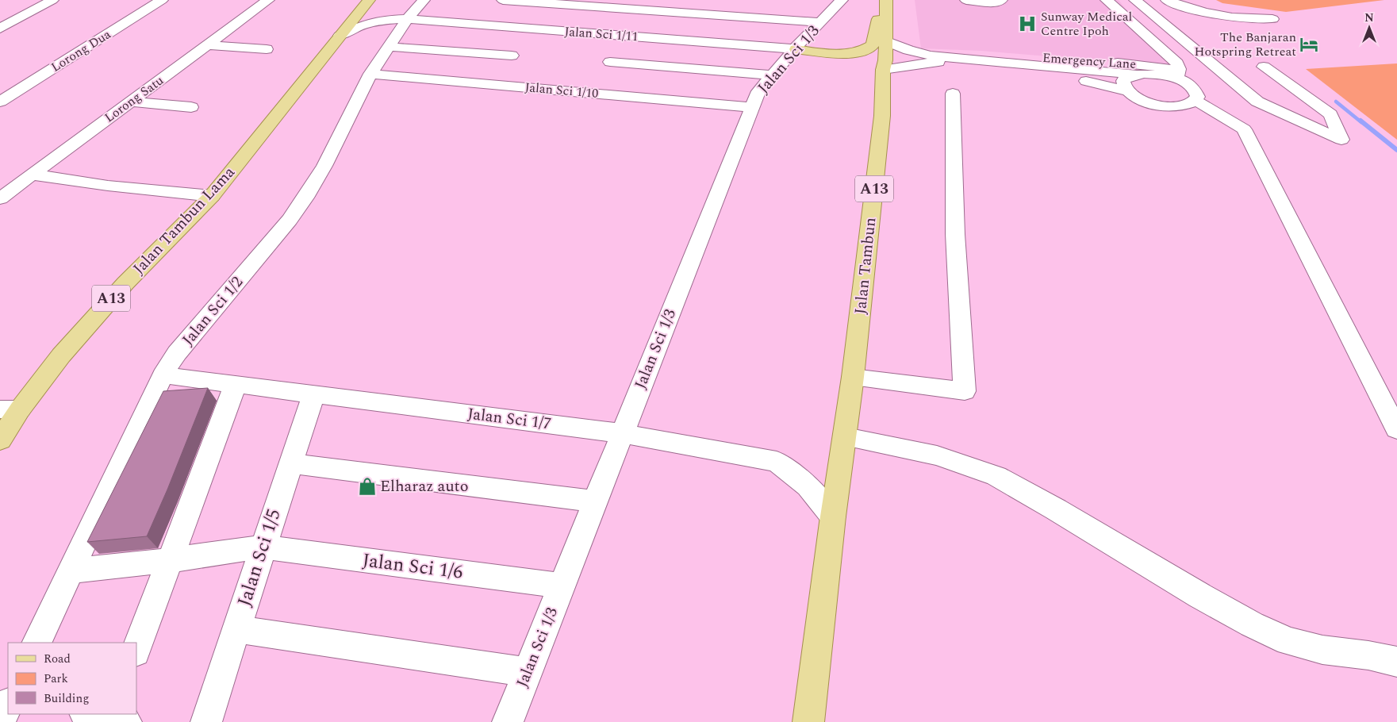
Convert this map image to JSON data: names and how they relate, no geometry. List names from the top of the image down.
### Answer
{
  "streets": {
    "main road": ["A13", "Jalan Tambun Lama", "Jalan Tambun"],
    "street": [
      "Jalan Sci 1/11",
      "Lorong Dua",
      "Jalan Sci 1/3",
      "Emergency Lane",
      "Jalan Sci 1/10",
      "Lorong Satu",
      "Jalan Sci 1/2",
      "Jalan Sci 1/7",
      "Jalan Sci 1/5",
      "Jalan Sci 1/6"
    ]
  },
  "crossings": [
    ["Jalan Sci 1/11", "Jalan Sci 1/3"],
    ["Jalan Sci 1/11", "Jalan Tambun Lama"],
    ["Jalan Sci 1/11", "Jalan Sci 1/2"],
    ["Jalan Sci 1/3", "Jalan Sci 1/10"],
    ["Jalan Sci 1/3", "Jalan Sci 1/7"],
    ["Jalan Sci 1/3", "Jalan Sci 1/6"],
    ["Jalan Sci 1/10", "Jalan Sci 1/2"],
    ["Jalan Tambun", "Jalan Sci 1/7"],
    ["Jalan Sci 1/2", "Jalan Sci 1/7"],
    ["Jalan Sci 1/2", "Jalan Sci 1/6"],
    ["Jalan Sci 1/7", "Jalan Sci 1/5"],
    ["Jalan Sci 1/5", "Jalan Sci 1/6"]
  ],
  "places": {
    "hospital": ["Sunway Medical Centre Ipoh"],
    "hotel": ["The Banjaran Hotspring Retreat"],
    "shop": ["Elharaz auto"]
  },
  "legend": ["Road", "Park", "Building"],
  "north": "top"
}
